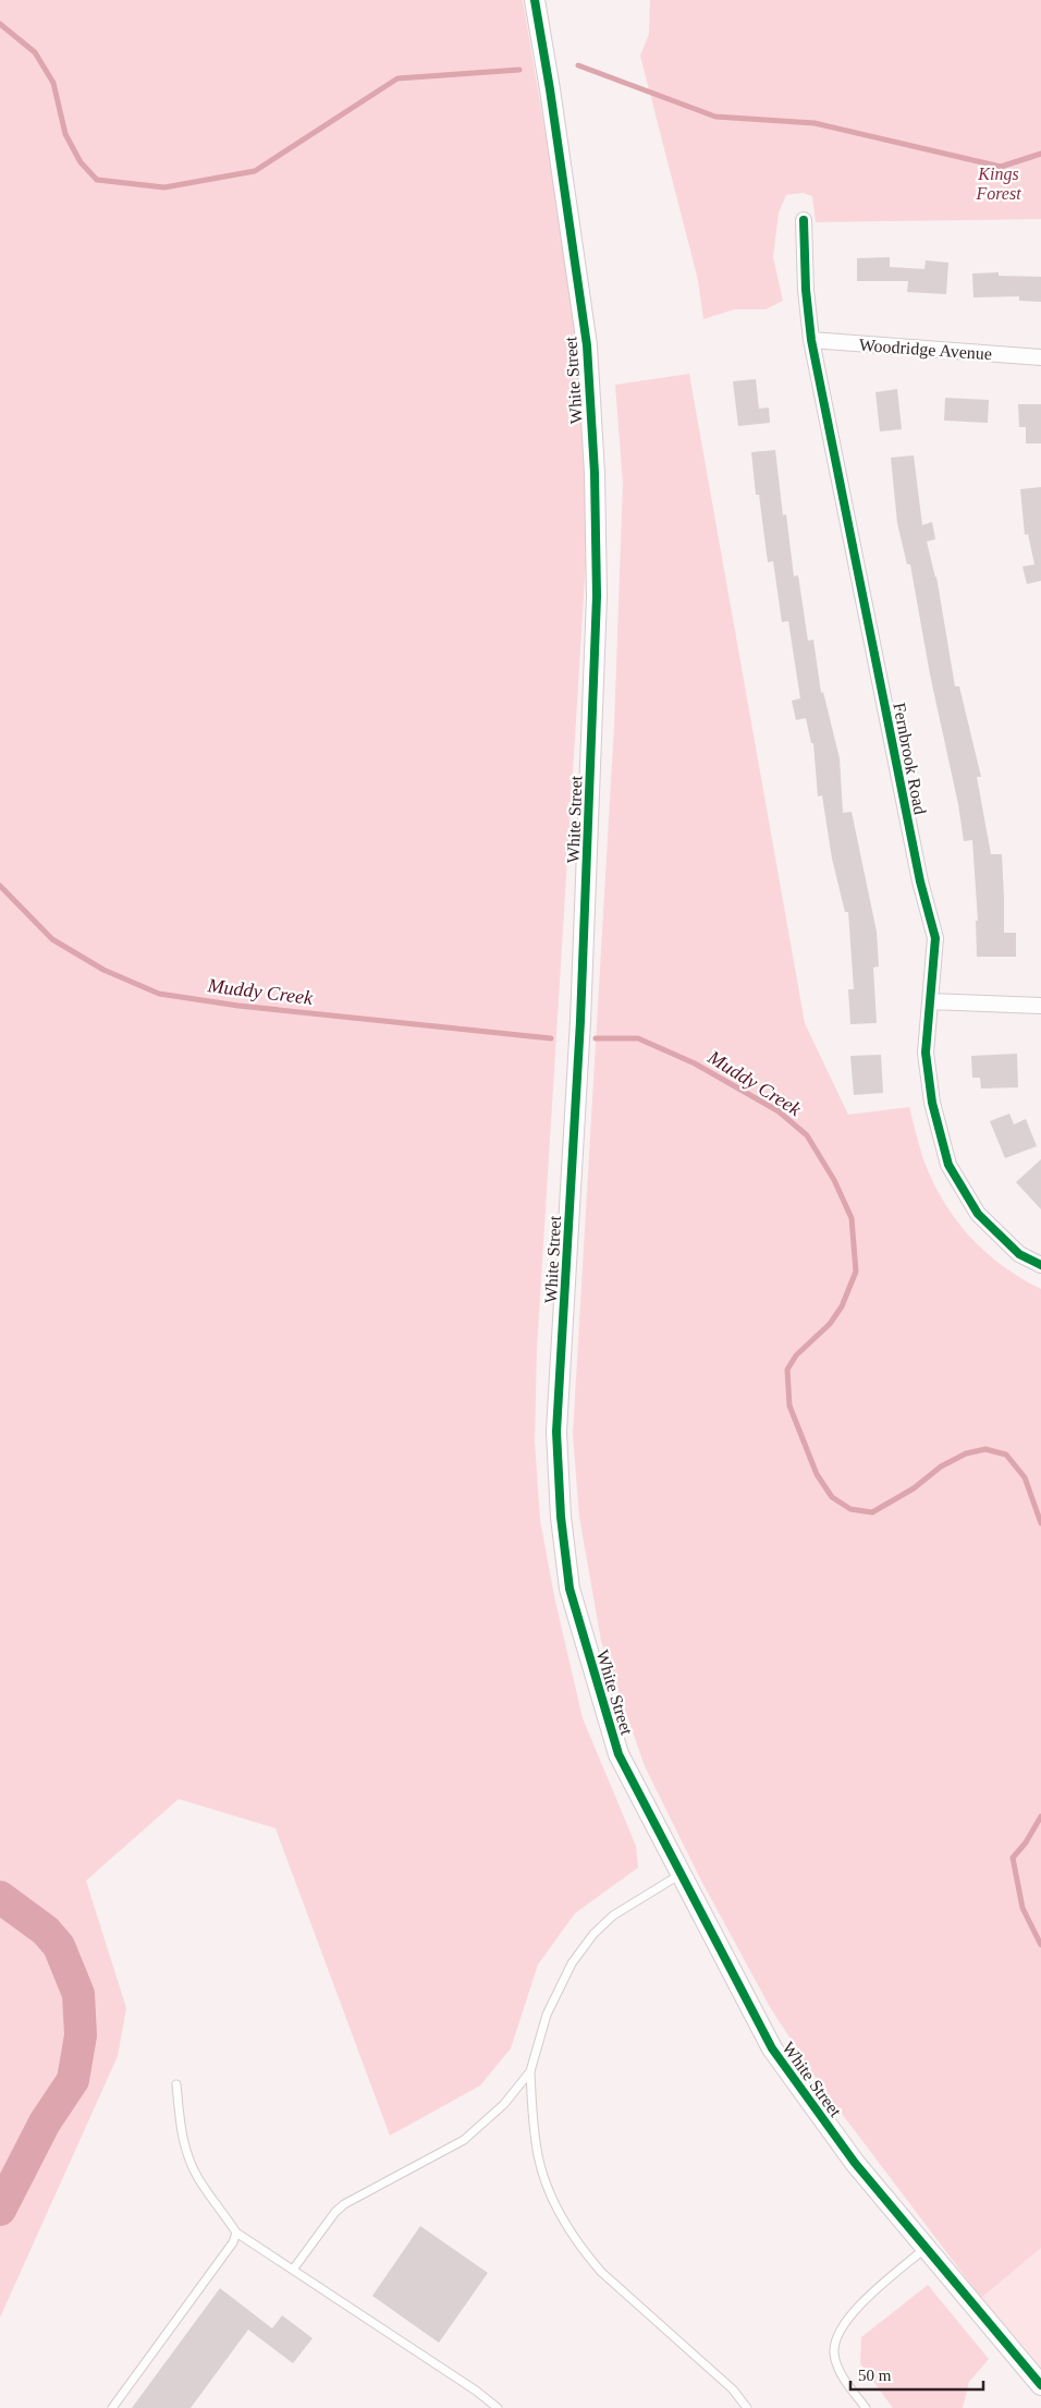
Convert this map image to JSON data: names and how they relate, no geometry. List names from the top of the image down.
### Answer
{
  "streets": {
    "street": ["Woodridge Avenue", "White Street", "Fernbrook Road"]
  },
  "crossings": [
    ["Woodridge Avenue", "Fernbrook Road"]
  ],
  "water": ["Muddy Creek"],
  "parks": ["Kings Forest"],
  "scale_bar": "50 m"
}
